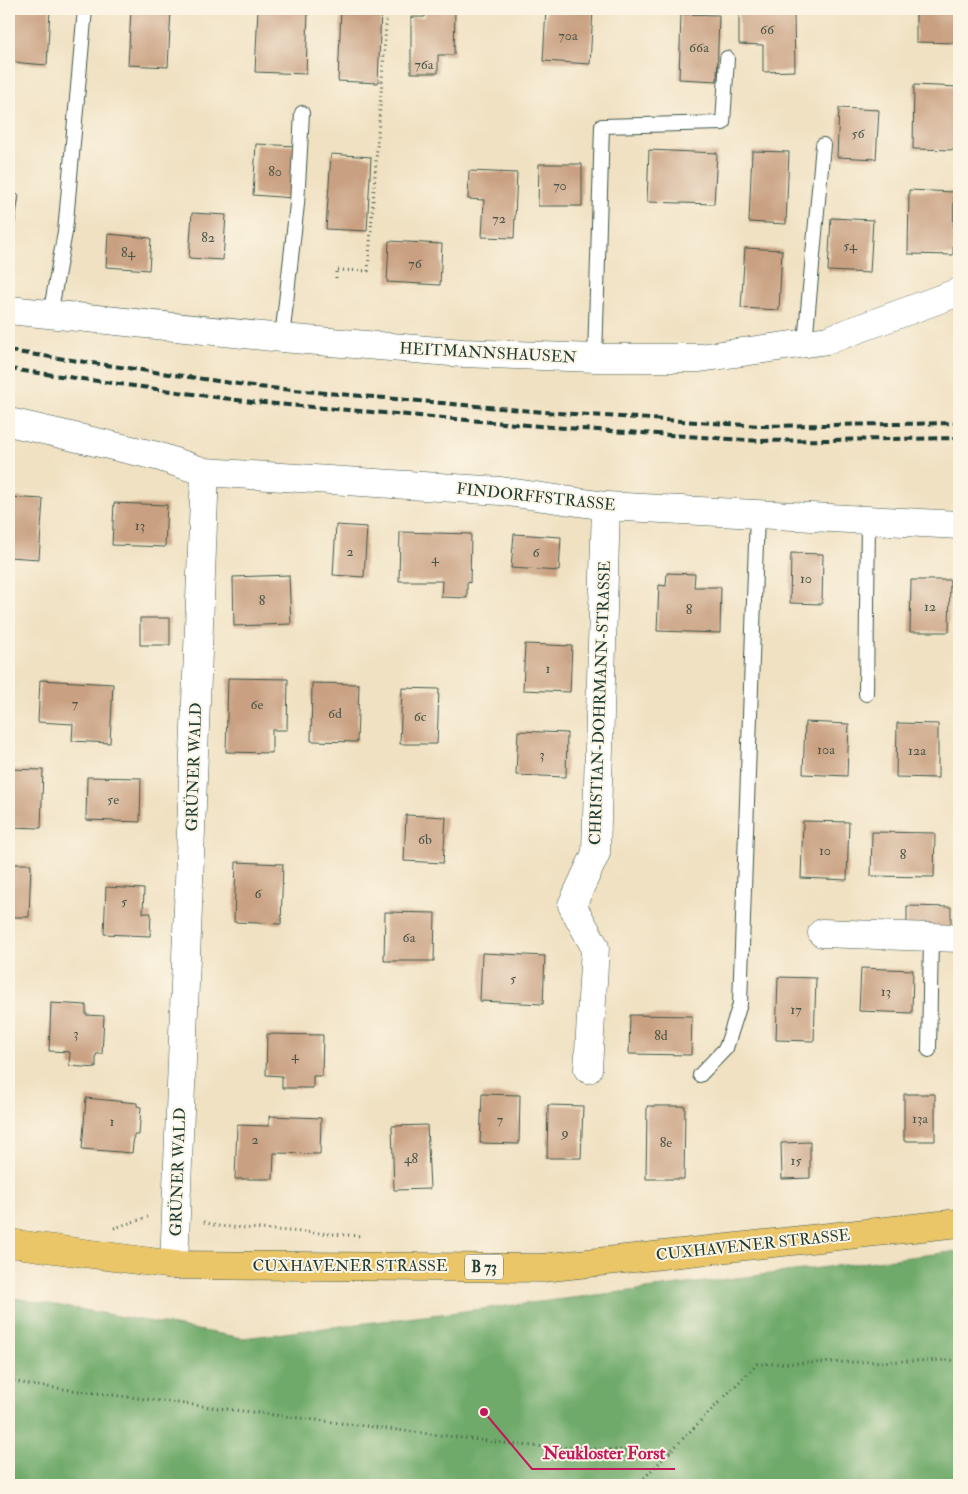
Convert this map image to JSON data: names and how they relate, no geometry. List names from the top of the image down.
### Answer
{
  "streets": {
    "main road": ["CUXHAVENER STRASSE", "B 73"],
    "street": [
      "HEITMANNSHAUSEN",
      "FINDORFFSTRASSE",
      "CHRISTIAN-DOHRMANN-STRASSE",
      "GRÜNER WALD"
    ]
  },
  "crossings": [
    ["FINDORFFSTRASSE", "CHRISTIAN-DOHRMANN-STRASSE"],
    ["FINDORFFSTRASSE", "GRÜNER WALD"],
    ["GRÜNER WALD", "CUXHAVENER STRASSE"]
  ],
  "places": ["Neukloster Forst"],
  "house_numbers": [
    "66",
    "70a",
    "66a",
    "76a",
    "56",
    "80",
    "70",
    "72",
    "82",
    "54",
    "84",
    "76",
    "13",
    "2",
    "6",
    "4",
    "10",
    "8",
    "12",
    "8",
    "1",
    "7",
    "6e",
    "6d",
    "6c",
    "10a",
    "12a",
    "3",
    "5e",
    "6b",
    "10",
    "8",
    "6",
    "5",
    "6a",
    "5",
    "13",
    "17",
    "3",
    "8d",
    "4",
    "13a",
    "7",
    "1",
    "9",
    "2",
    "8e",
    "48",
    "15"
  ]
}
